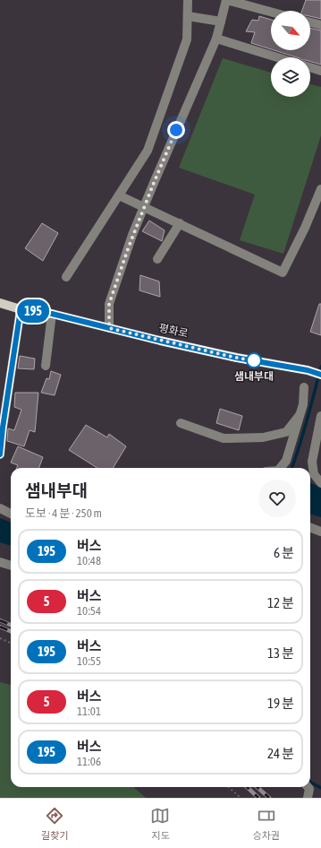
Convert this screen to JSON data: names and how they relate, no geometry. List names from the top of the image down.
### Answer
{
  "streets": {
    "main road": ["평화로"]
  },
  "places": ["샘내부대"],
  "lines": ["bus line 195"],
  "north": "bottom right",
  "page": {
    "on_map": "195",
    "heading": ["샘내부대", "도보 · 4 분 · 250 m"],
    "list": [
      {
        "mark": "195",
        "name": "버스",
        "note": "10:48",
        "value": "6 분"
      },
      {
        "mark": "5",
        "name": "버스",
        "note": "10:54",
        "value": "12 분"
      },
      {
        "mark": "195",
        "name": "버스",
        "note": "10:55",
        "value": "13 분"
      },
      {
        "mark": "5",
        "name": "버스",
        "note": "11:01",
        "value": "19 분"
      },
      {
        "mark": "195",
        "name": "버스",
        "note": "11:06",
        "value": "24 분"
      }
    ],
    "tabs": ["길찾기", "지도", "승차권"]
  }
}
